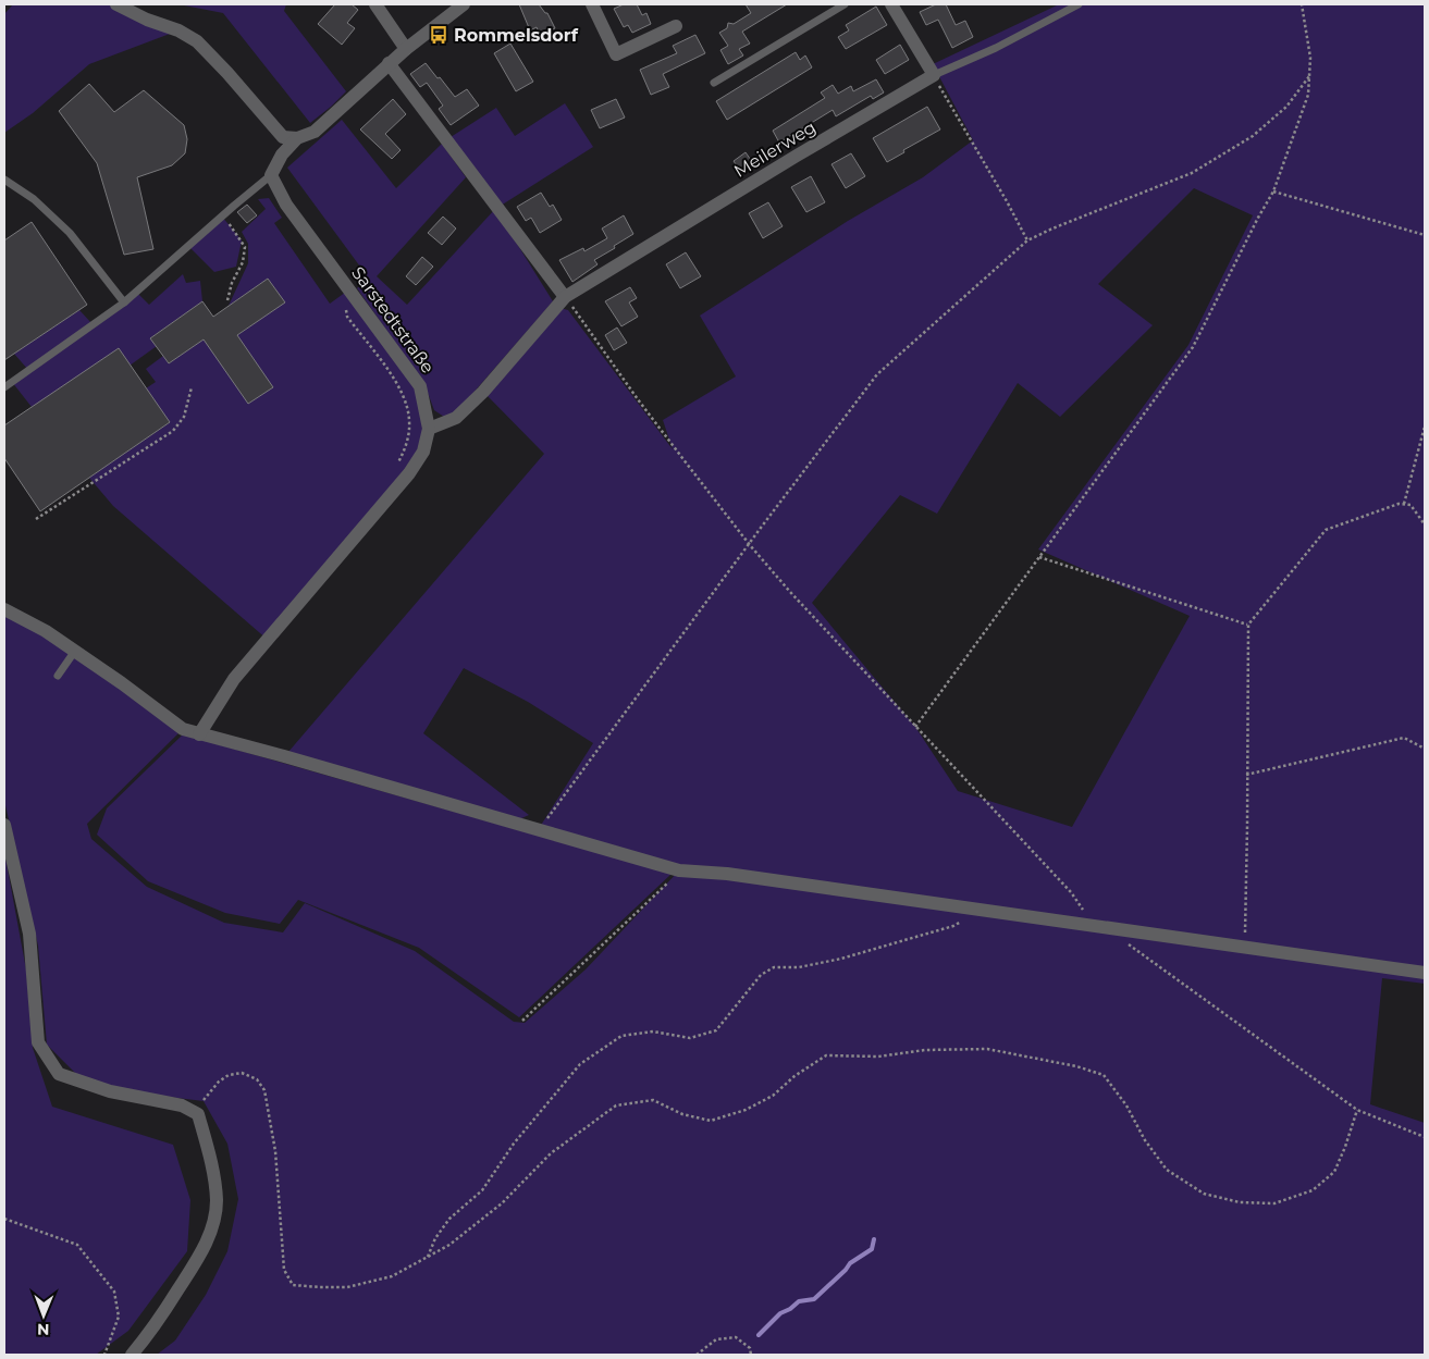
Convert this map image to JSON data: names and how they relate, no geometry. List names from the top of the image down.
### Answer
{
  "streets": {
    "street": ["Meilerweg", "Sarstedtstraße"]
  },
  "crossings": [
    ["Meilerweg", "Sarstedtstraße"]
  ],
  "places": {
    "bus stop": ["Rommelsdorf"]
  },
  "north": "bottom"
}
